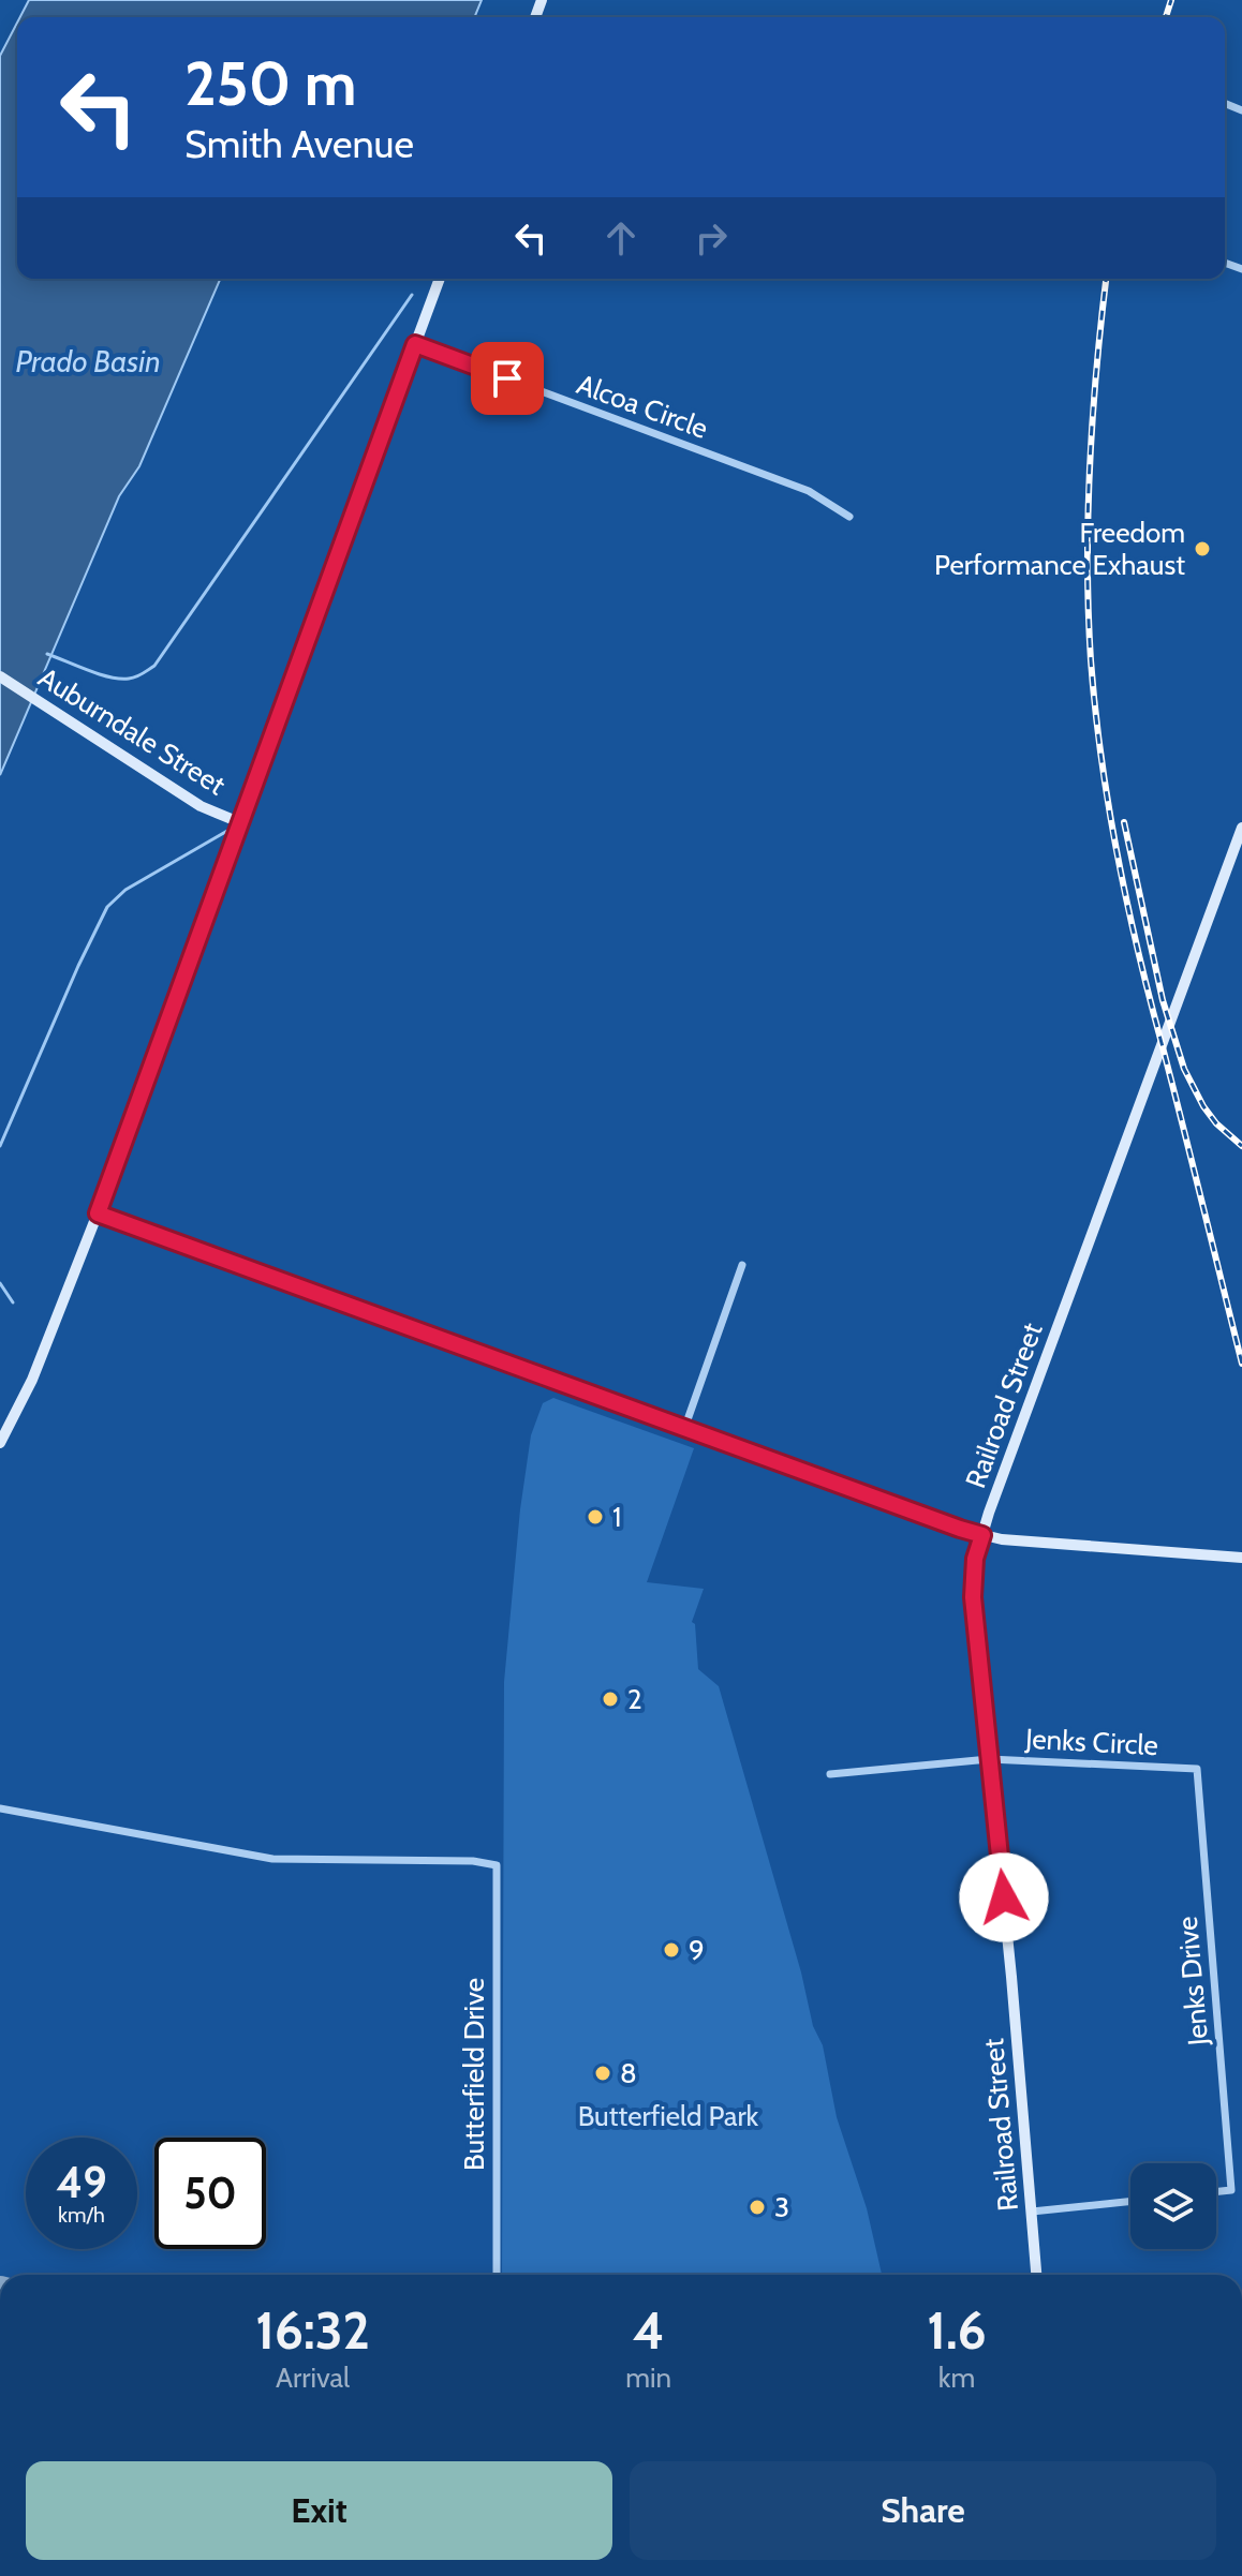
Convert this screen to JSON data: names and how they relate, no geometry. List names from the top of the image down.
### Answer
{
  "streets": {
    "main road": ["Auburndale Street", "Railroad Street"],
    "street": [
      "Alcoa Circle",
      "Jenks Circle",
      "Jenks Drive",
      "Butterfield Drive"
    ]
  },
  "crossings": [
    ["Railroad Street", "Jenks Circle"],
    ["Jenks Circle", "Jenks Drive"]
  ],
  "water": ["Prado Basin"],
  "parks": ["Butterfield Park"],
  "places": [
    "Freedom Performance Exhaust",
    "1",
    "2",
    "9",
    "8",
    "3"
  ],
  "page": {
    "turn": ["250 m", "Smith Avenue"],
    "speed": "49 km/h",
    "limit": "50",
    "eta": [
      "16:32",
      "Arrival",
      "4",
      "min",
      "1.6",
      "km"
    ],
    "buttons": ["Exit", "Share"]
  }
}
